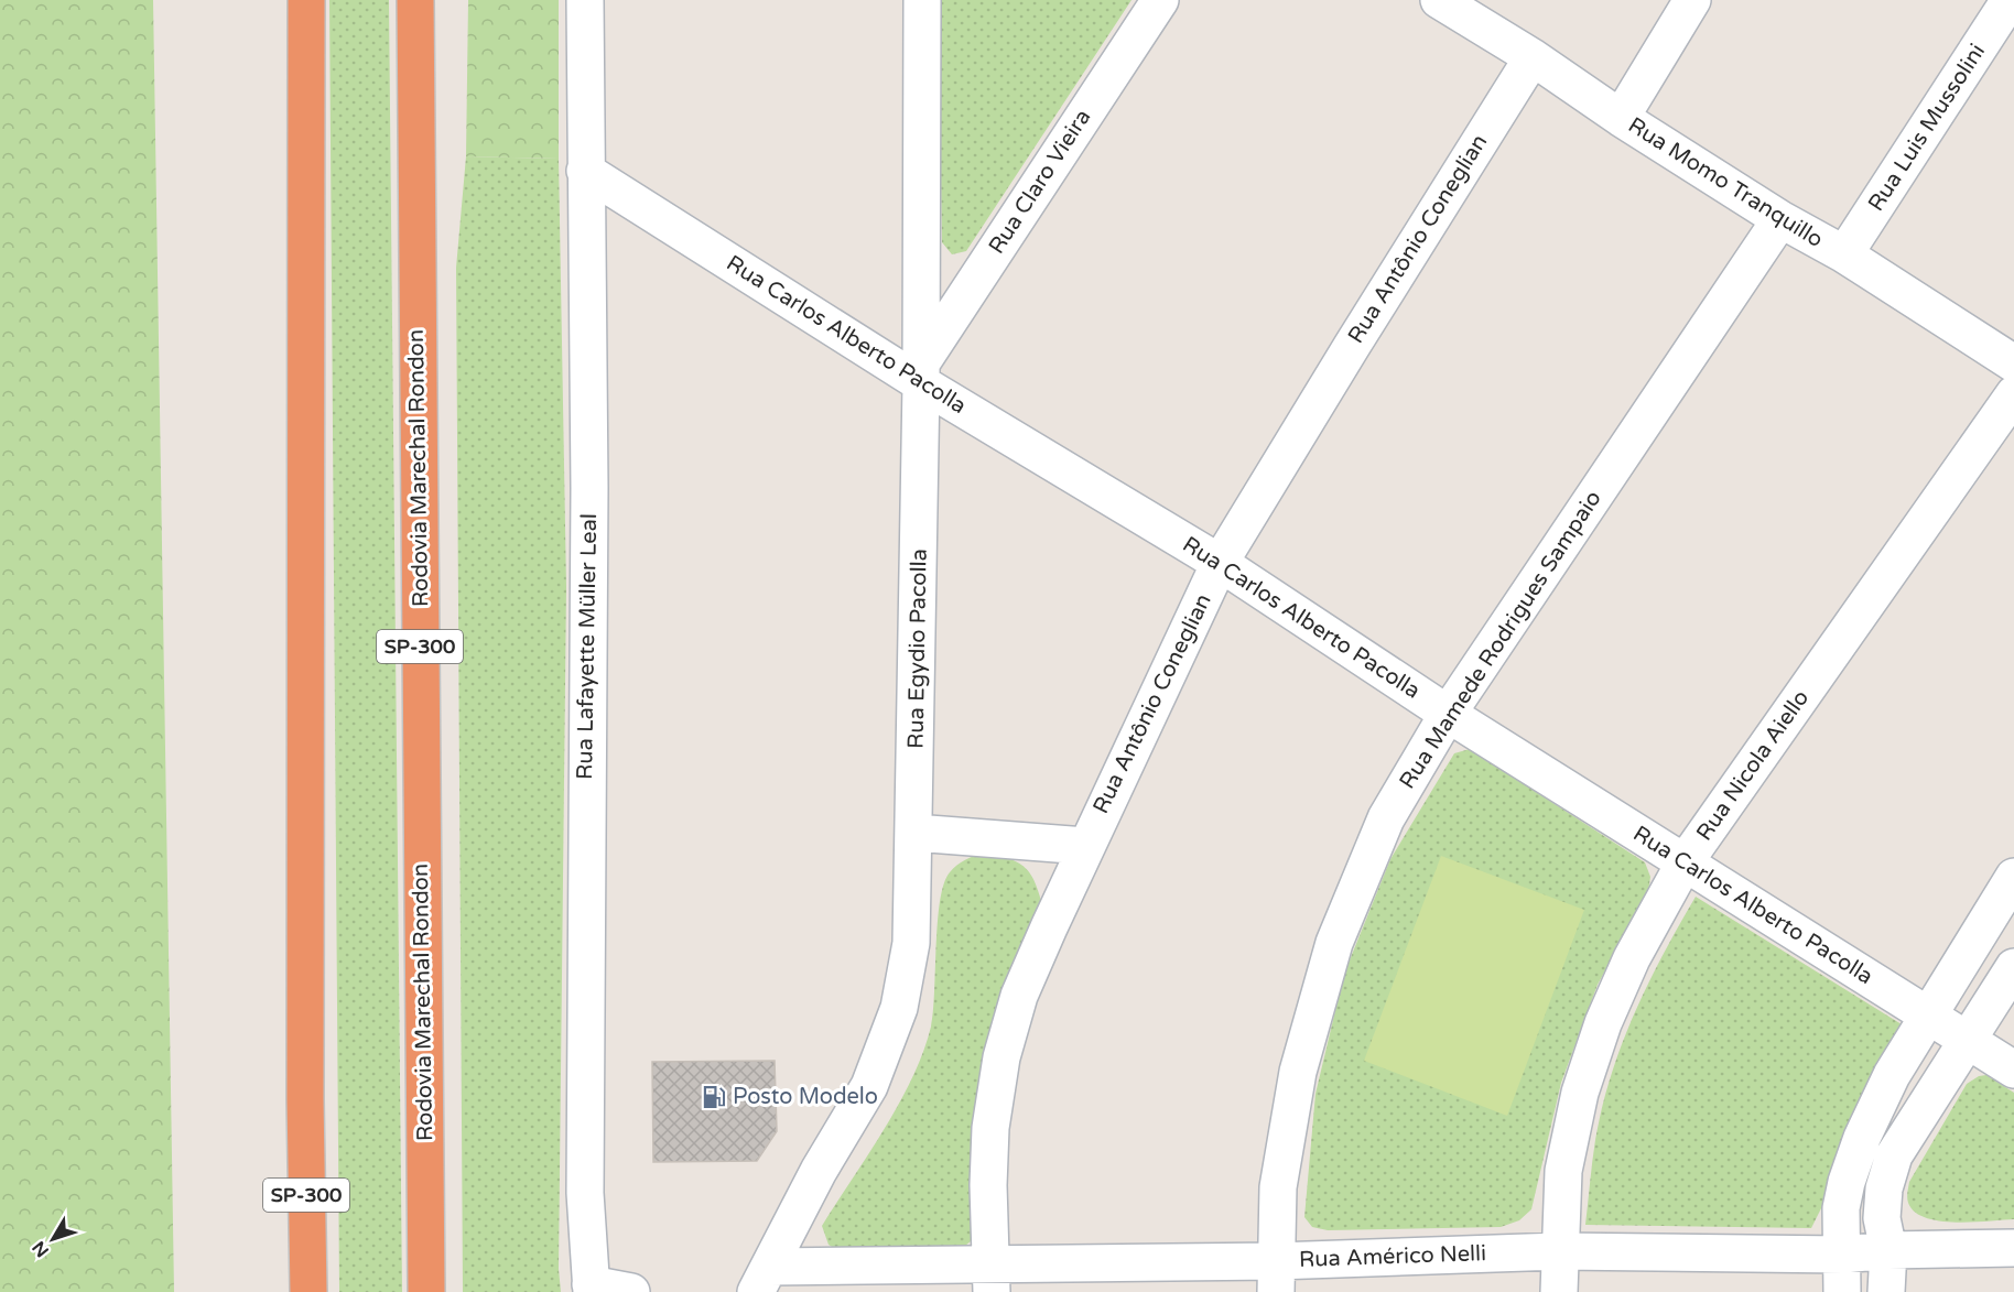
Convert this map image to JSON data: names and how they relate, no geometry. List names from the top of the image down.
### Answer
{
  "streets": {
    "highway": ["Rodovia Marechal Rondon", "SP-300"],
    "street": [
      "Rua Luis Mussolini",
      "Rua Claro Vieira",
      "Rua Momo Tranquillo",
      "Rua Antônio Coneglian",
      "Rua Carlos Alberto Pacolla",
      "Rua Mamede Rodrigues Sampaio",
      "Rua Lafayette Müller Leal",
      "Rua Egydio Pacolla",
      "Rua Nicola Aiello",
      "Rua Américo Nelli"
    ]
  },
  "crossings": [
    ["Rua Luis Mussolini", "Rua Momo Tranquillo"],
    ["Rua Claro Vieira", "Rua Carlos Alberto Pacolla"],
    ["Rua Claro Vieira", "Rua Egydio Pacolla"],
    ["Rua Momo Tranquillo", "Rua Antônio Coneglian"],
    ["Rua Momo Tranquillo", "Rua Mamede Rodrigues Sampaio"],
    ["Rua Antônio Coneglian", "Rua Carlos Alberto Pacolla"],
    ["Rua Antônio Coneglian", "Rua Américo Nelli"],
    ["Rua Carlos Alberto Pacolla", "Rua Mamede Rodrigues Sampaio"],
    ["Rua Carlos Alberto Pacolla", "Rua Lafayette Müller Leal"],
    ["Rua Carlos Alberto Pacolla", "Rua Egydio Pacolla"],
    ["Rua Carlos Alberto Pacolla", "Rua Nicola Aiello"],
    ["Rua Mamede Rodrigues Sampaio", "Rua Américo Nelli"],
    ["Rua Egydio Pacolla", "Rua Américo Nelli"],
    ["Rua Nicola Aiello", "Rua Américo Nelli"]
  ],
  "places": {
    "fuel station": ["Posto Modelo"]
  },
  "north": "bottom left"
}
